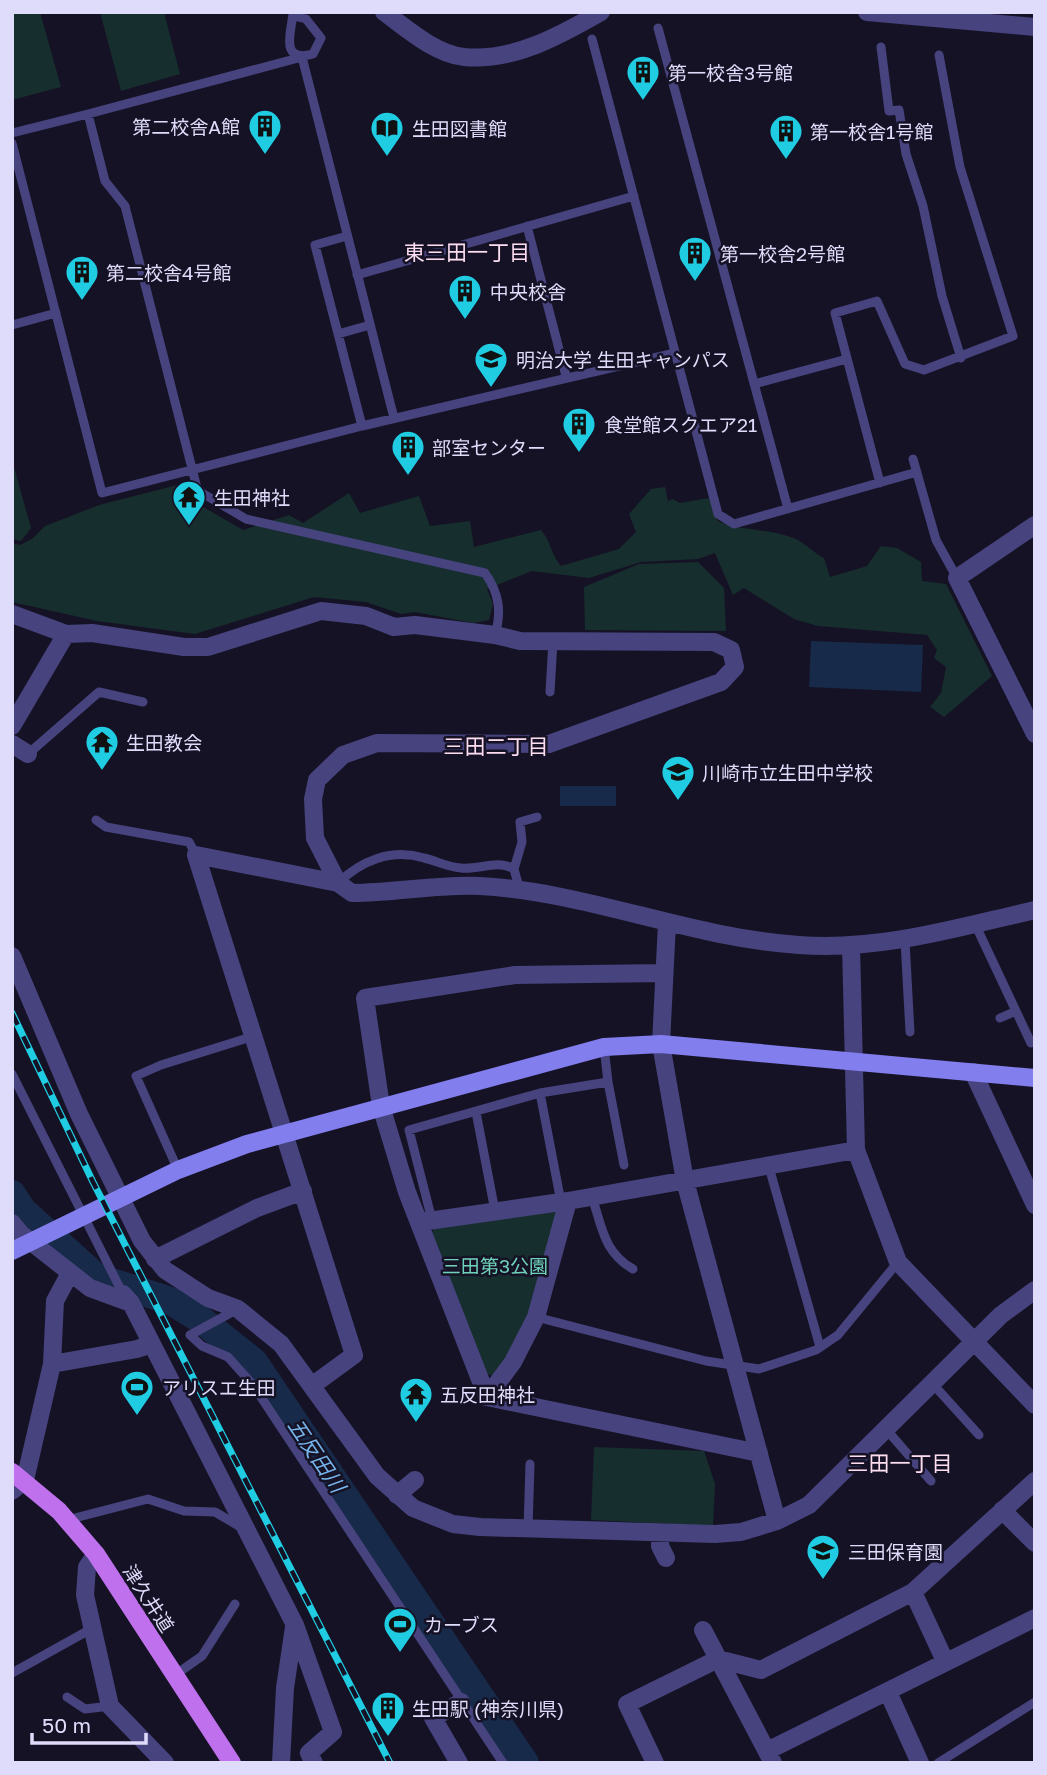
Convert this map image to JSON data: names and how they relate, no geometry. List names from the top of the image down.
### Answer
{
  "streets": {
    "main road": ["津久井道"]
  },
  "districts": ["東三田一丁目", "三田二丁目", "三田一丁目"],
  "water": ["五反田川"],
  "parks": ["三田第3公園"],
  "places": {
    "building": [
      "第一校舎3号館",
      "第二校舎A館",
      "第一校舎1号館",
      "第一校舎2号館",
      "第二校舎4号館",
      "中央校舎",
      "食堂館スクエア21",
      "部室センター",
      "生田駅 (神奈川県)"
    ],
    "library": ["生田図書館"],
    "school or university": ["明治大学 生田キャンパス", "川崎市立生田中学校", "三田保育園"],
    "temple": ["生田神社", "生田教会", "五反田神社"],
    "sports": ["アリスエ生田", "カーブス"]
  },
  "scale_bar": "50 m"
}
